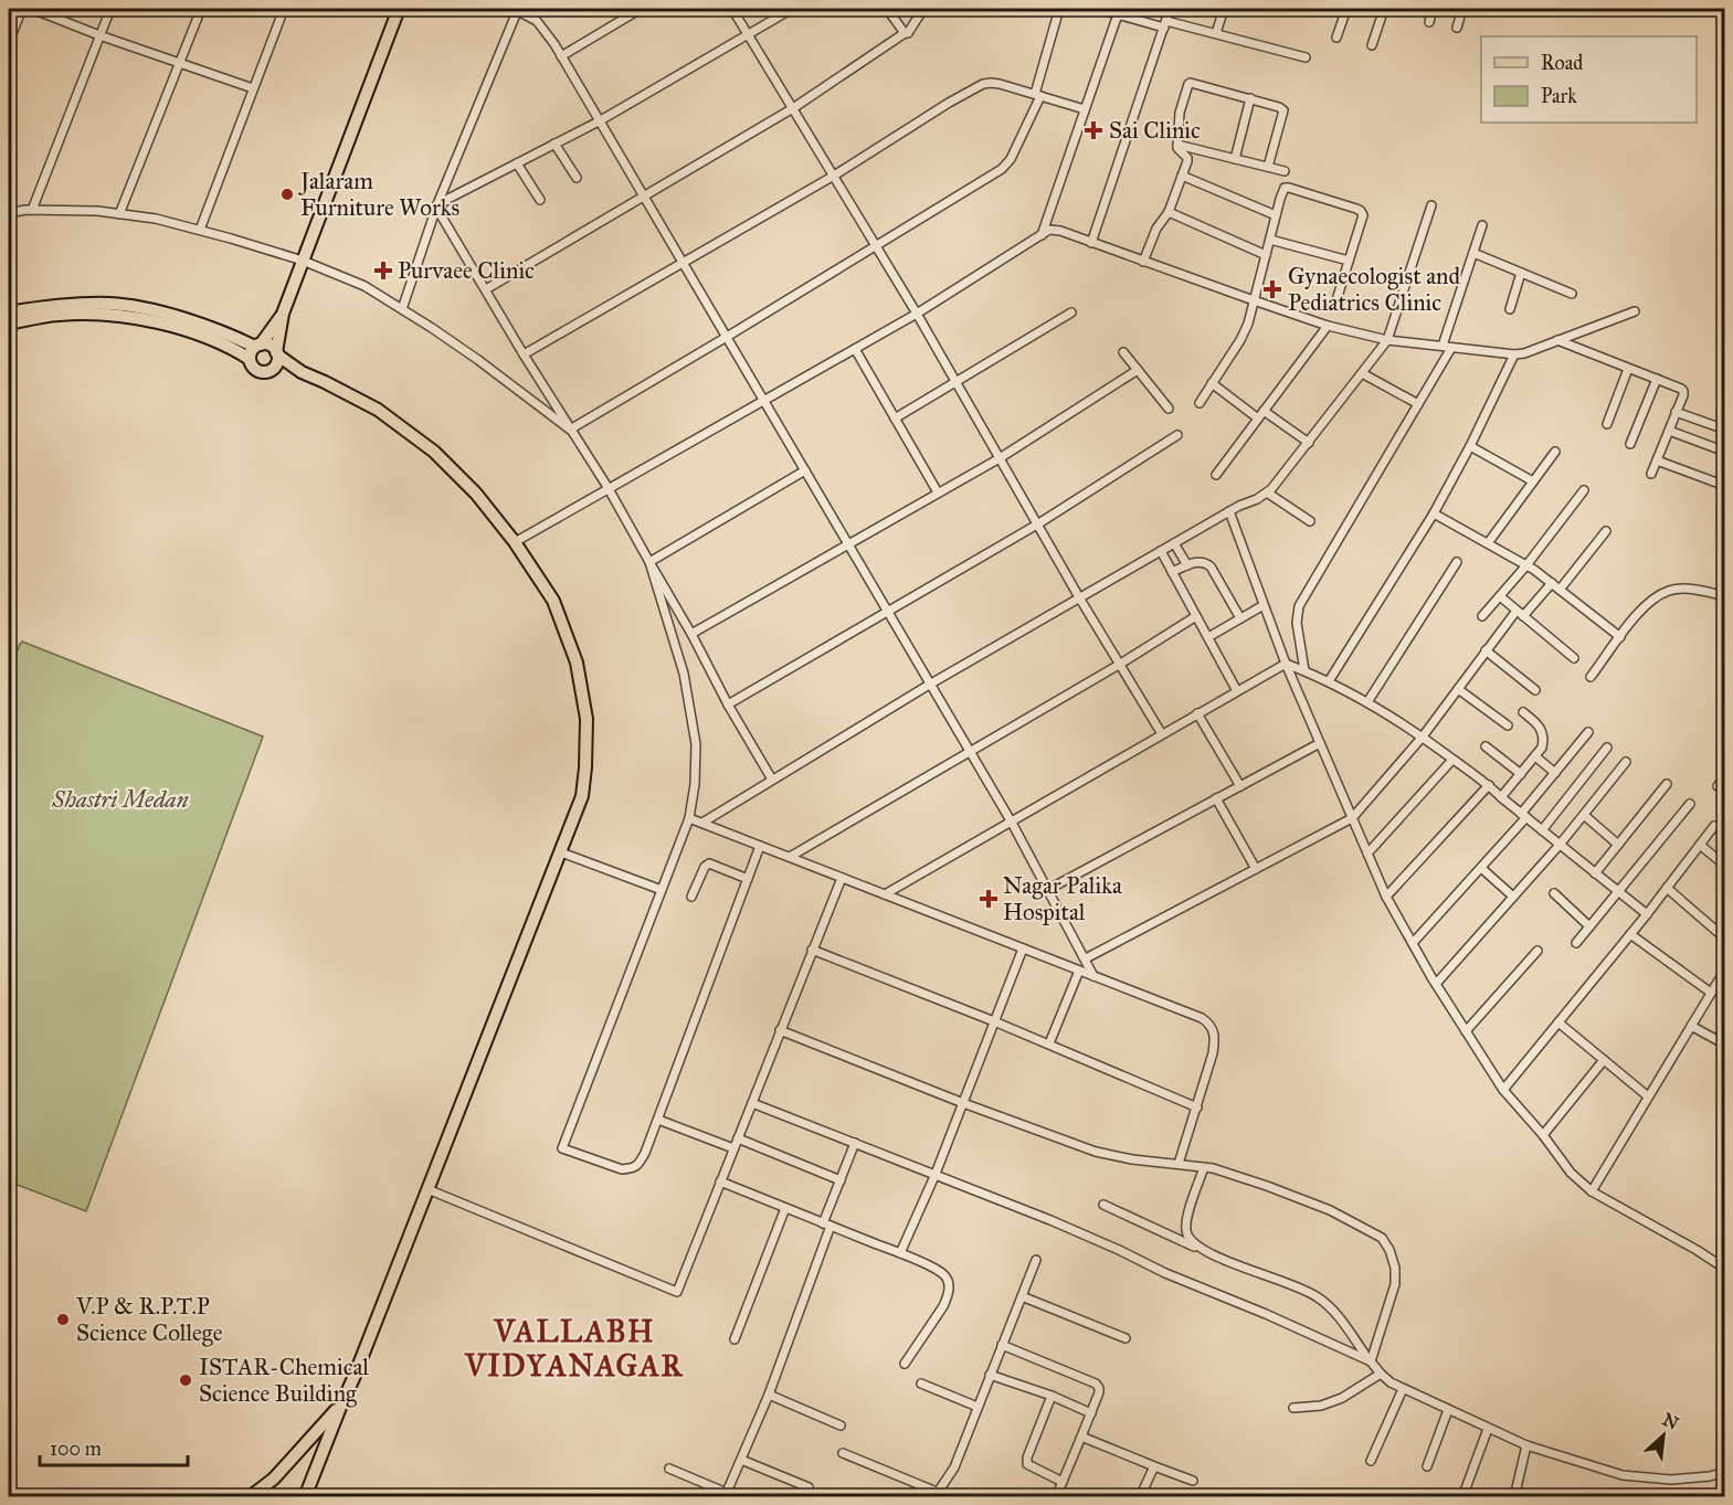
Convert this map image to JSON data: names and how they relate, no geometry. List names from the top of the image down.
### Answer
{
  "districts": ["VALLABH VIDYANAGAR"],
  "parks": ["Shastri Medan"],
  "places": {
    "health": [
      "Sai Clinic",
      "Purvaee Clinic",
      "Gynaecologist and Pediatrics Clinic",
      "Nagar Palika Hospital"
    ],
    "other": ["Jalaram Furniture Works", "V.P & R.P.T.P Science College", "ISTAR-Chemical Science Building"]
  },
  "legend": ["Road", "Park"],
  "scale_bar": "100 m",
  "north": "top right"
}
